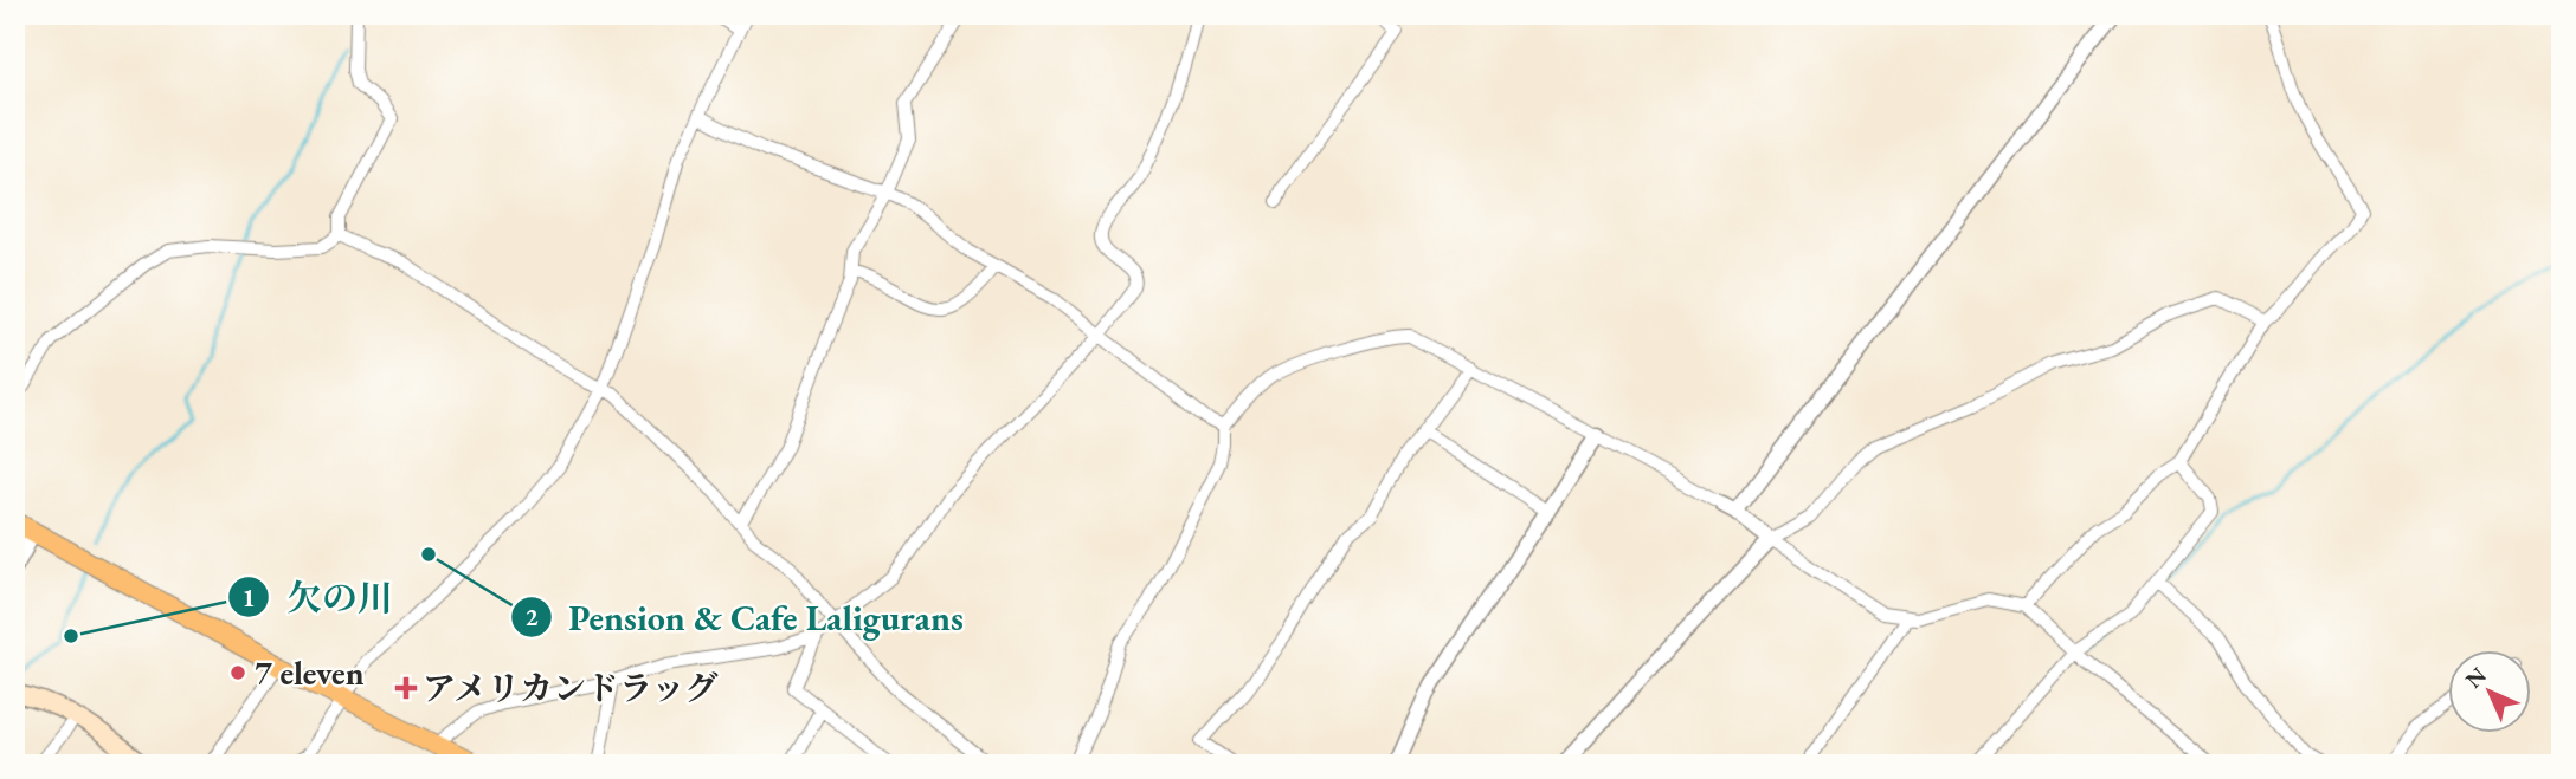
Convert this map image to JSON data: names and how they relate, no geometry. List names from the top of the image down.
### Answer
{
  "places": {
    "other": ["Pension & Cafe Laligurans", "欠の川", "7 eleven"],
    "health": ["アメリカンドラッグ"]
  },
  "north": "top left"
}
